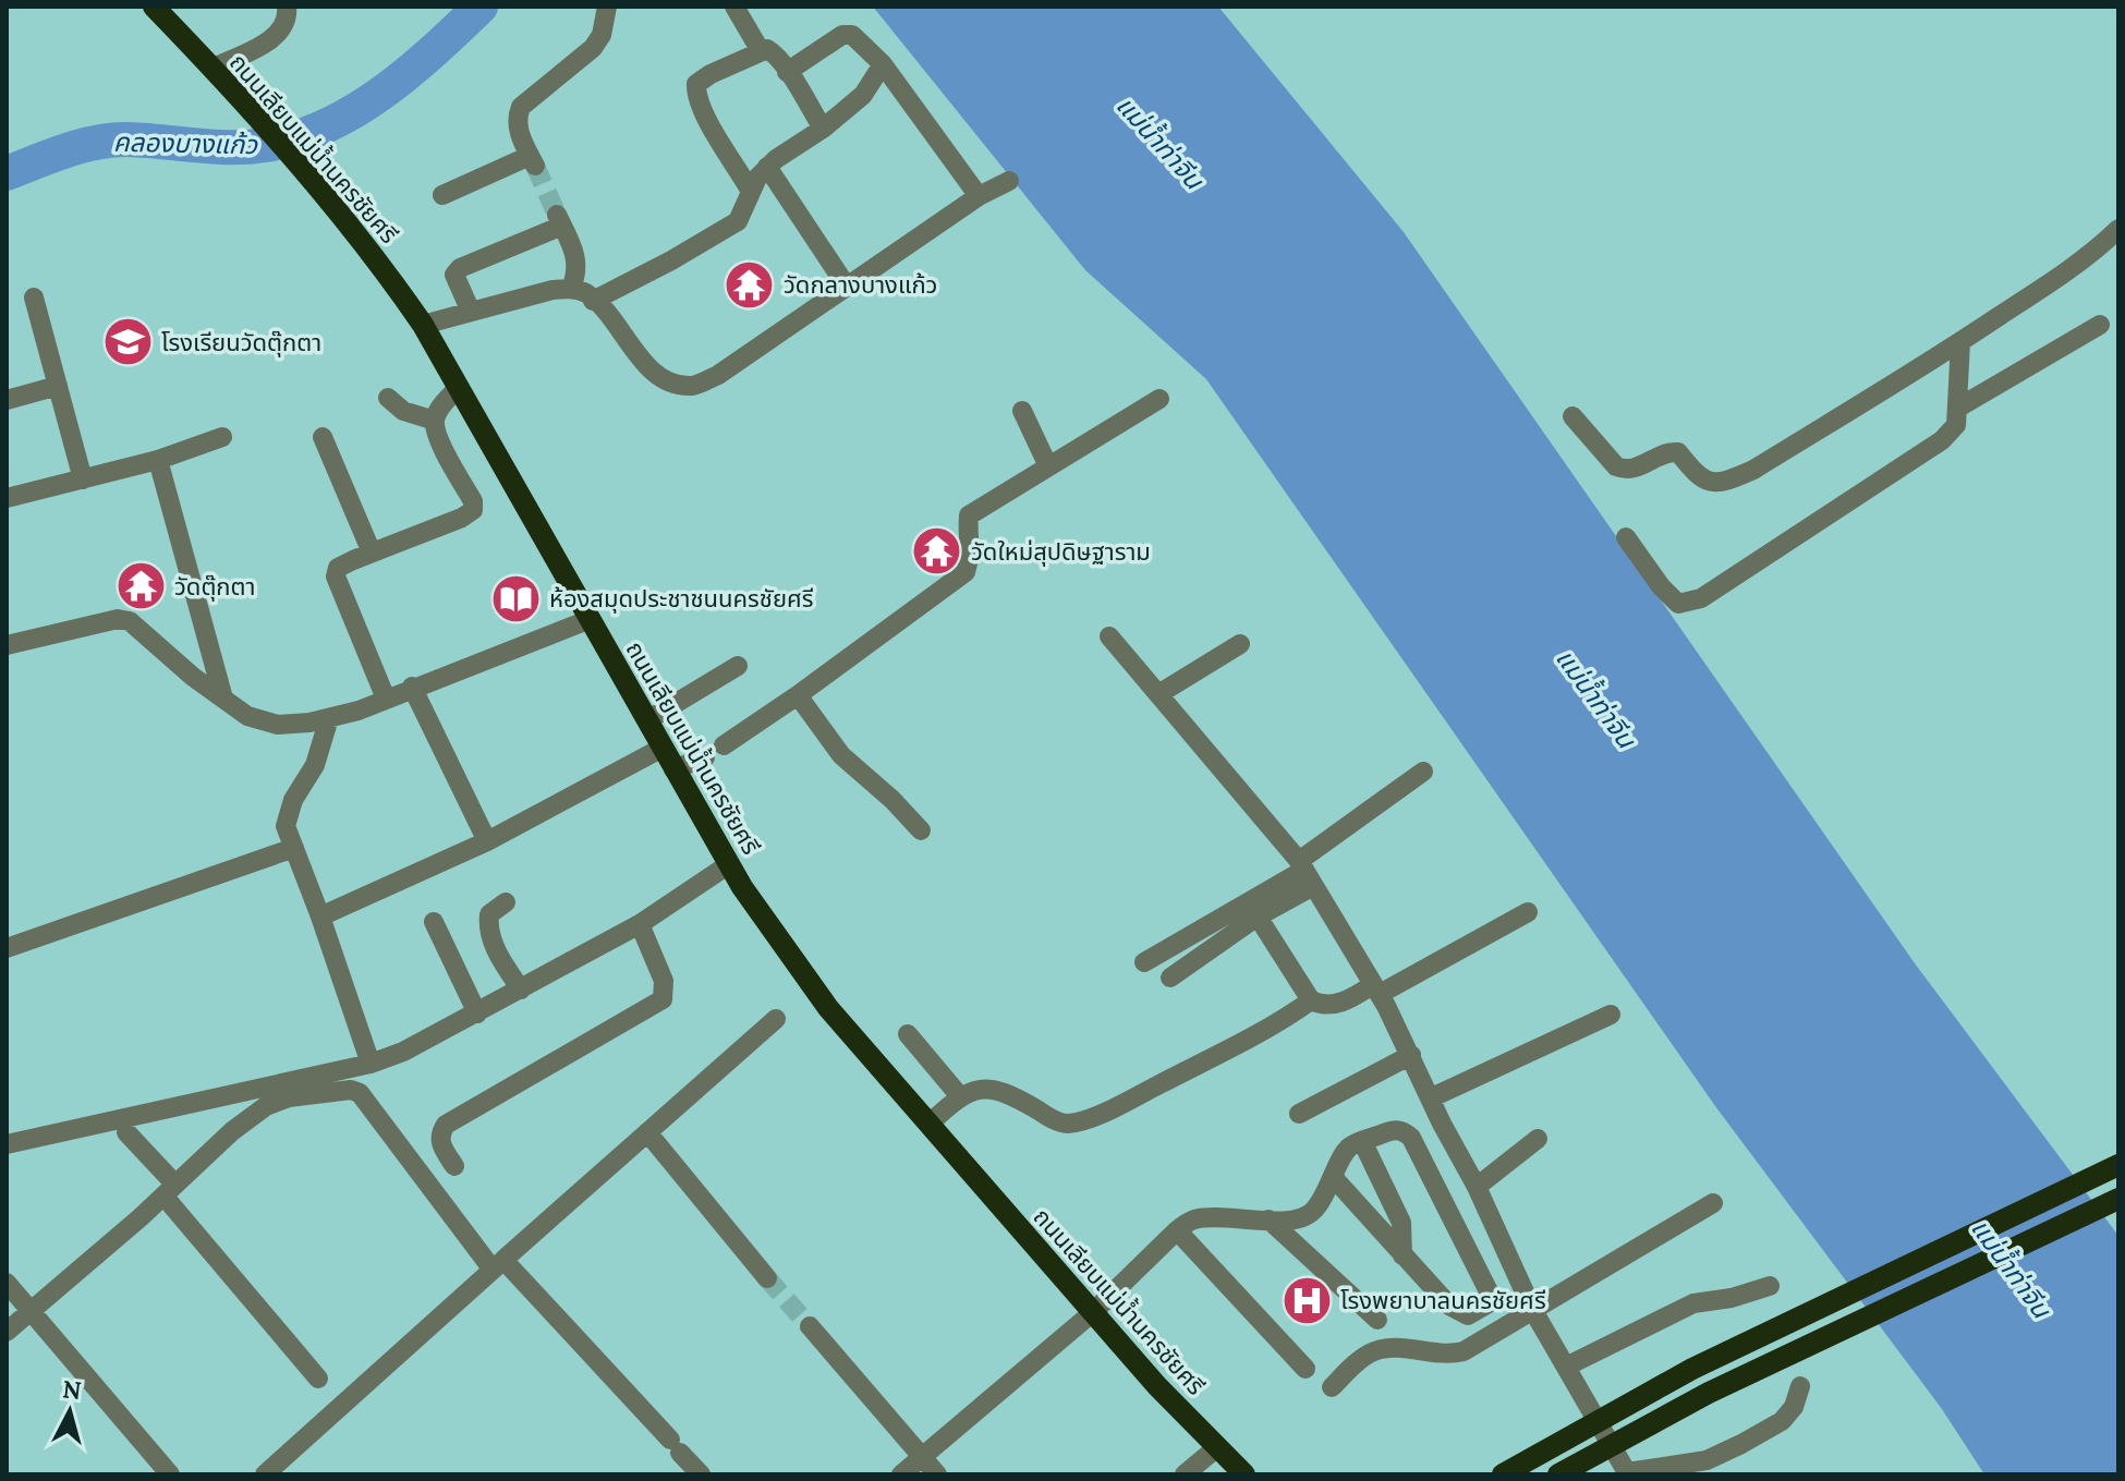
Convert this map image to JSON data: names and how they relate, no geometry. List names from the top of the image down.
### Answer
{
  "streets": {
    "main road": ["ถนนเลียบแม่น้ำนครชัยศรี"]
  },
  "water": ["แม่น้ำท่าจีน", "คลองบางแก้ว"],
  "places": {
    "temple": ["วัดกลางบางแก้ว", "วัดใหม่สุปดิษฐาราม", "วัดตุ๊กตา"],
    "school or university": ["โรงเรียนวัดตุ๊กตา"],
    "library": ["ห้องสมุดประชาชนนครชัยศรี"],
    "hospital": ["โรงพยาบาลนครชัยศรี"]
  },
  "north": "top"
}
